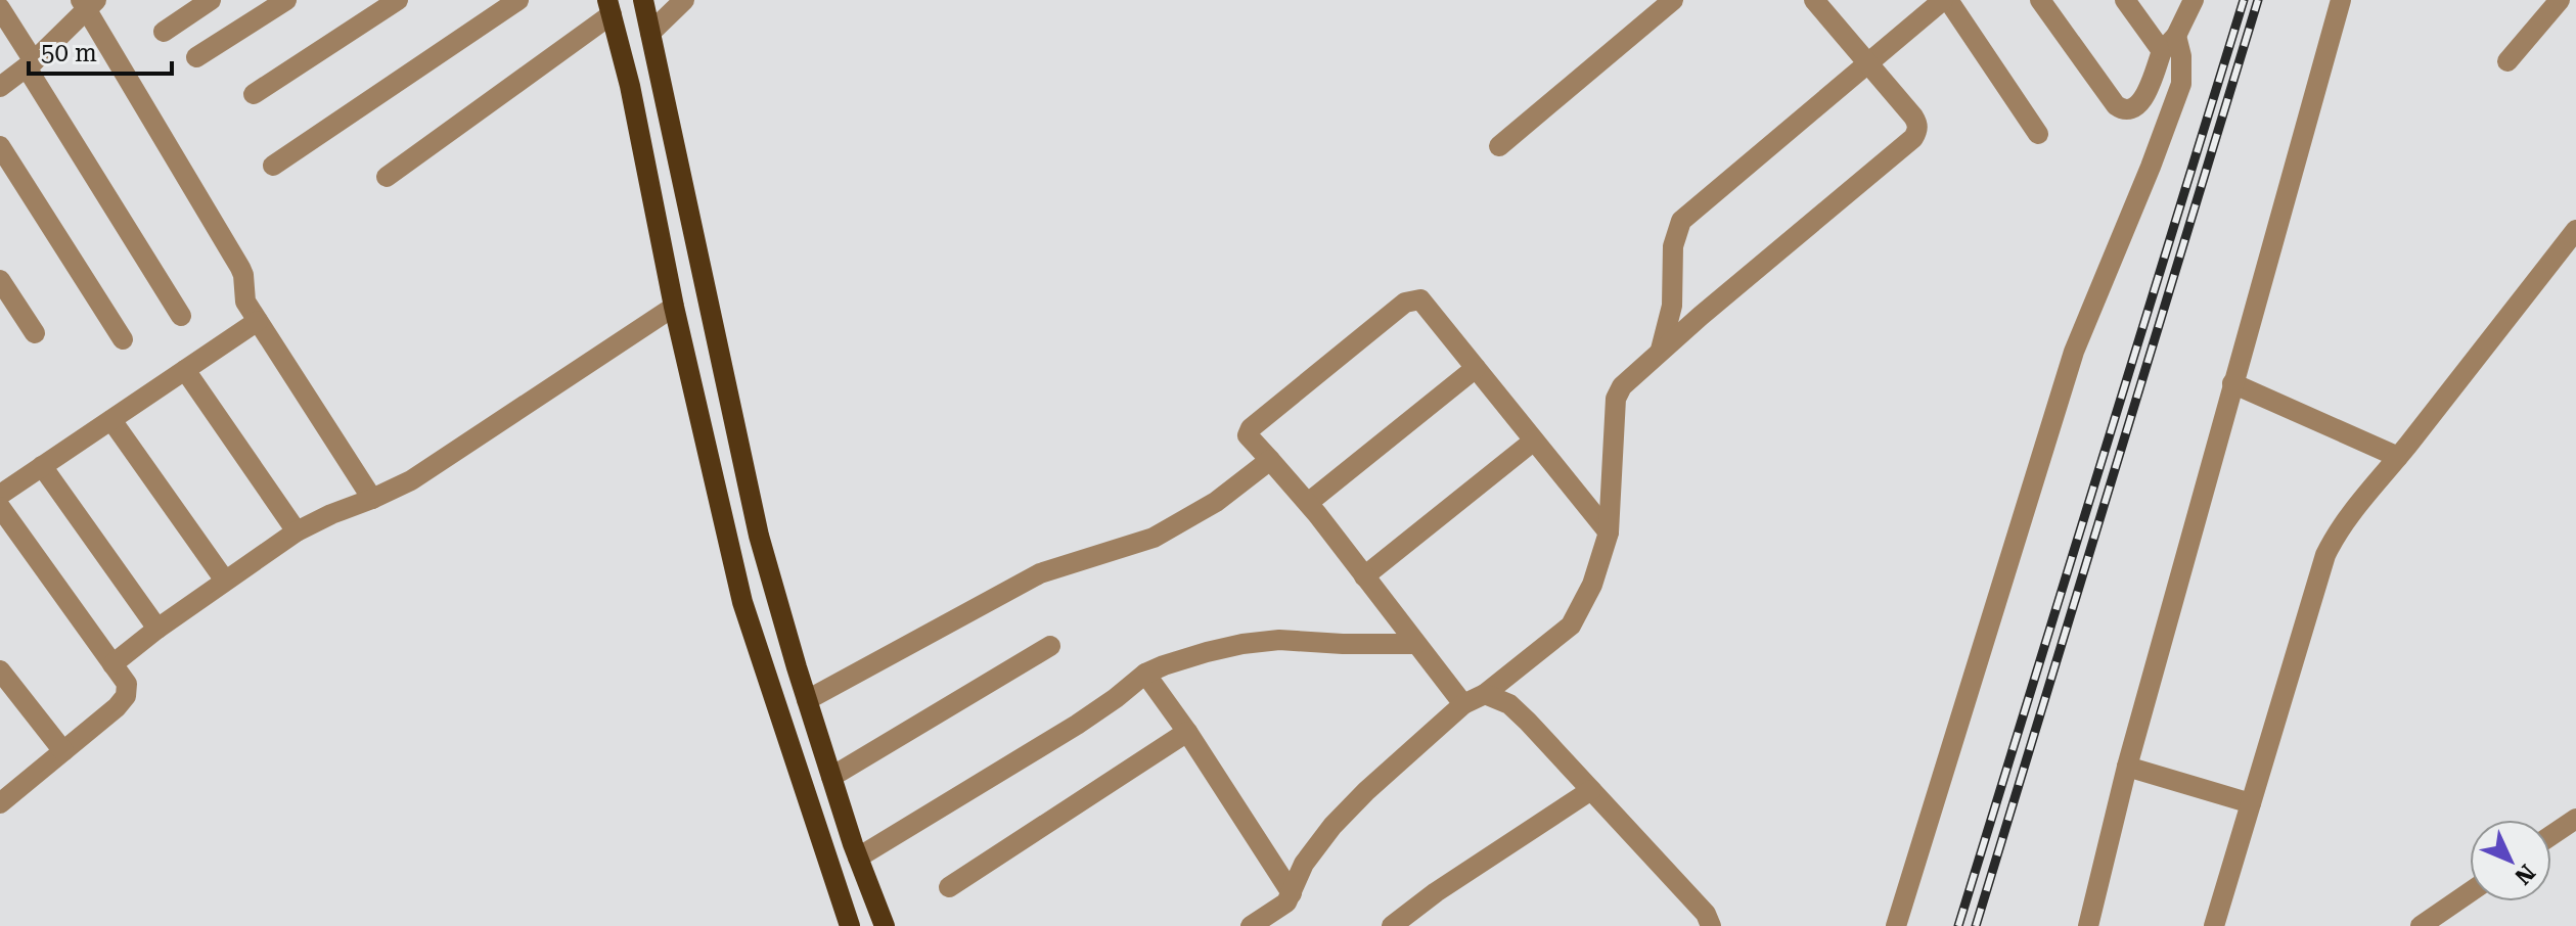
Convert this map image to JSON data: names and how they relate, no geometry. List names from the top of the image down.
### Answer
{
  "scale_bar": "50 m",
  "north": "bottom right"
}
